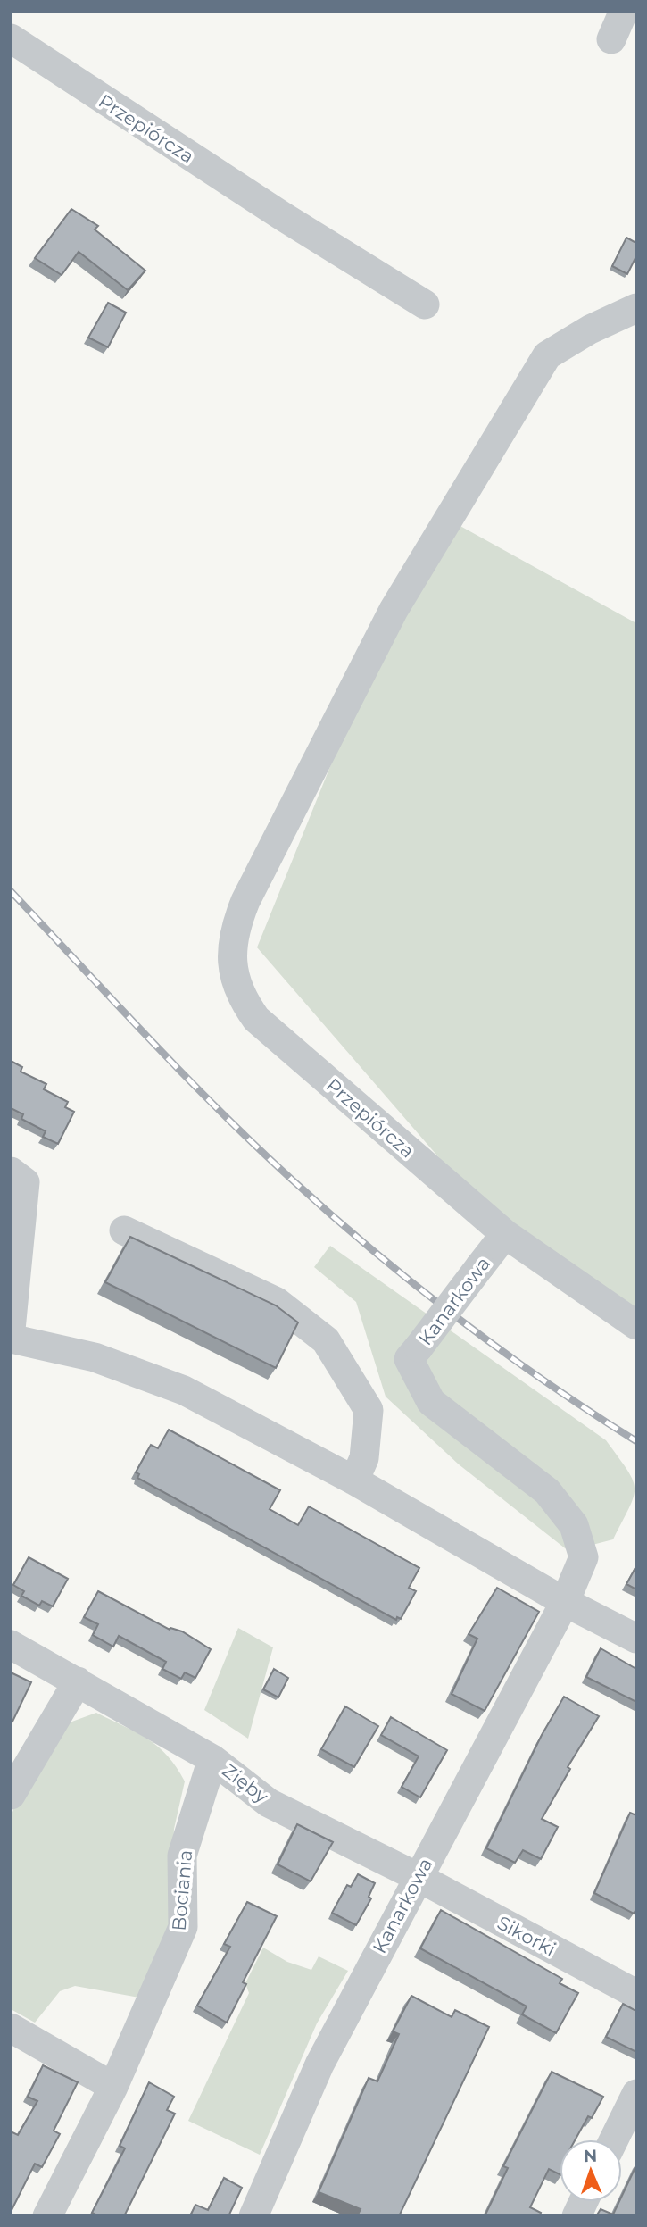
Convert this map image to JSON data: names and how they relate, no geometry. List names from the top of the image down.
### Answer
{
  "streets": {
    "street": [
      "Przepiórcza",
      "Kanarkowa",
      "Zięby",
      "Bociania",
      "Sikorki"
    ]
  },
  "crossings": [
    ["Przepiórcza", "Kanarkowa"],
    ["Kanarkowa", "Zięby"],
    ["Kanarkowa", "Sikorki"],
    ["Zięby", "Bociania"],
    ["Zięby", "Sikorki"]
  ],
  "north": "top"
}
